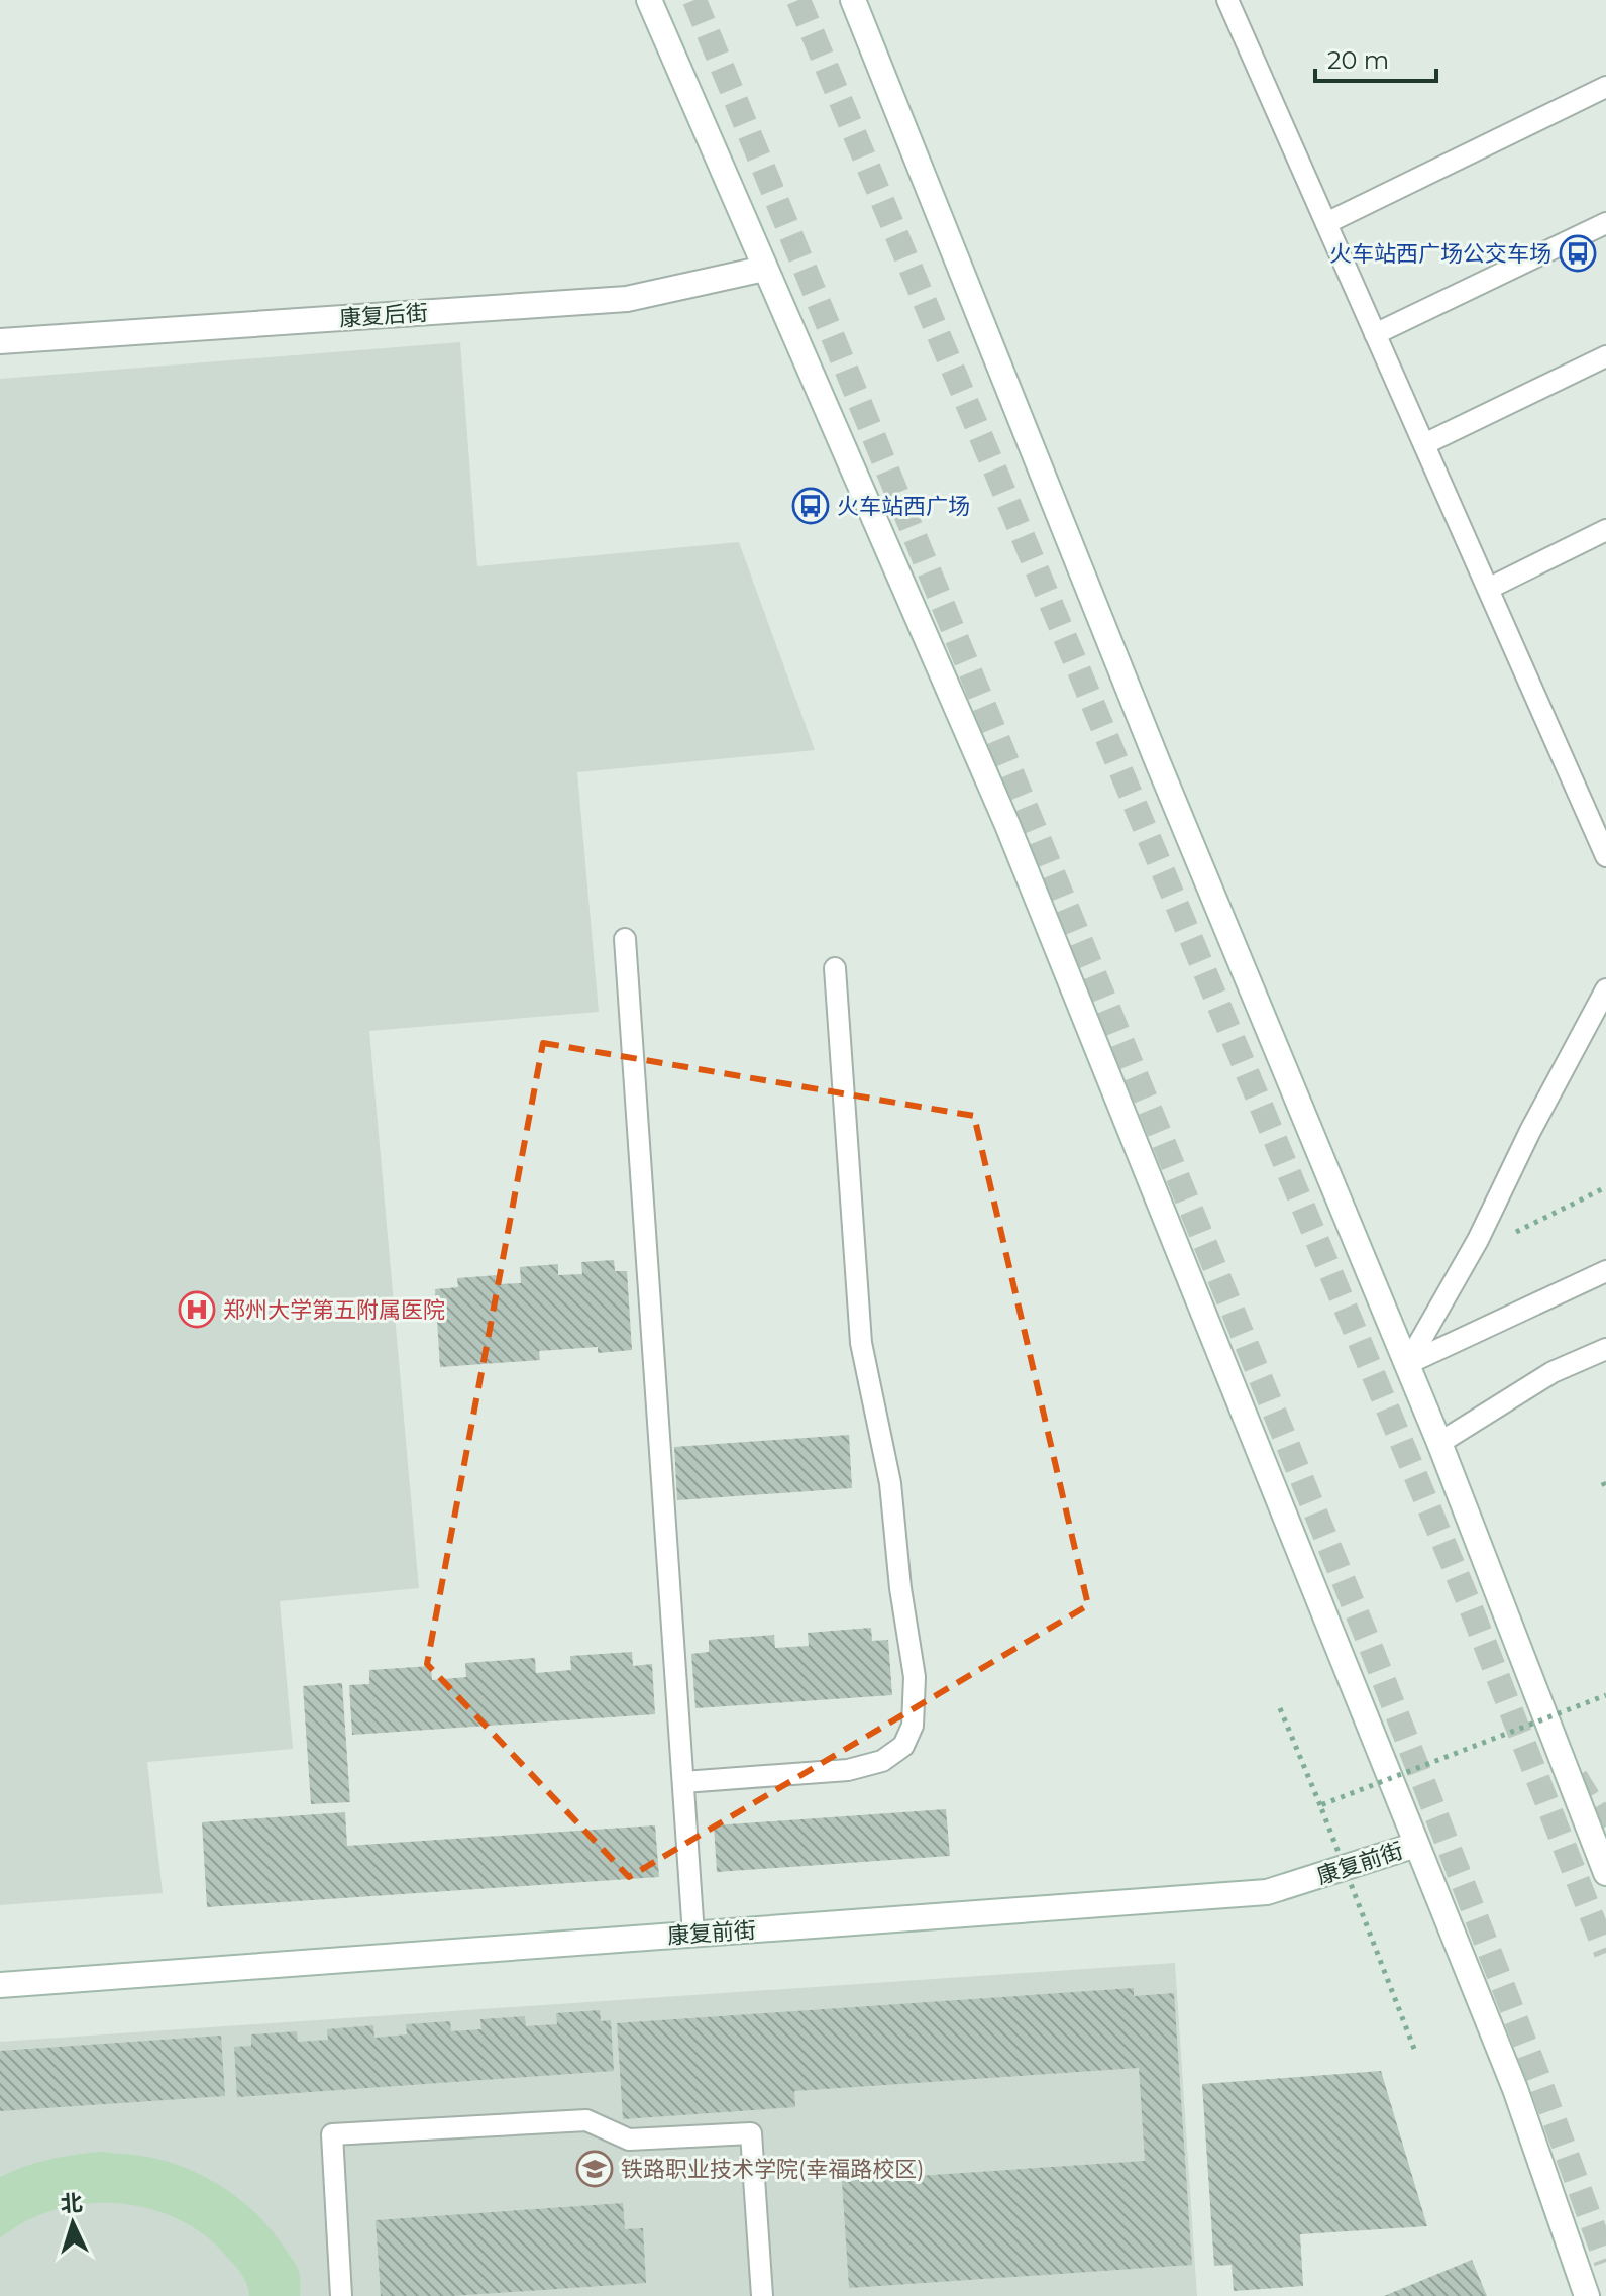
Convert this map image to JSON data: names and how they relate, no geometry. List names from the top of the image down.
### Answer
{
  "streets": {
    "main road": ["康复后街", "康复前街"]
  },
  "places": {
    "bus stop": ["火车站西广场公交车场", "火车站西广场"],
    "hospital": ["郑州大学第五附属医院"],
    "school or university": ["铁路职业技术学院(幸福路校区)"]
  },
  "scale_bar": "20 m",
  "north": "top"
}
